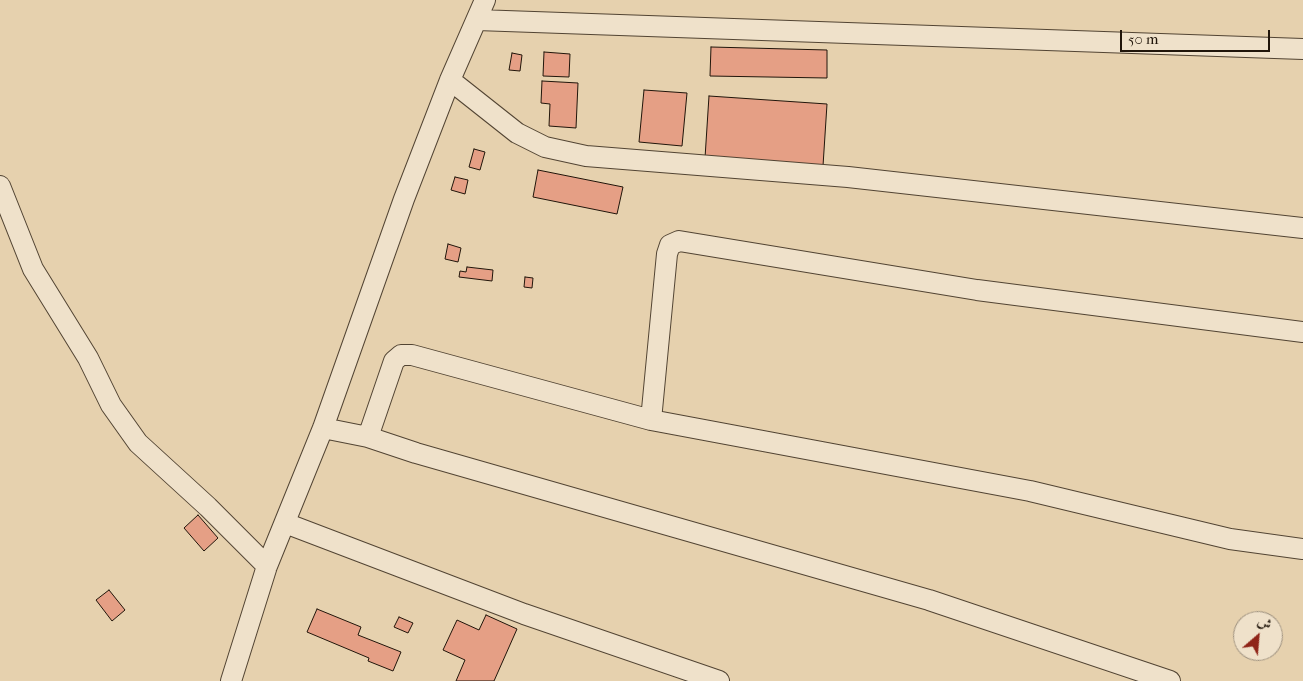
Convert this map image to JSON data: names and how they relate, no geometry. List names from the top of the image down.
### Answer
{
  "scale_bar": "50 m",
  "north": "top right"
}
